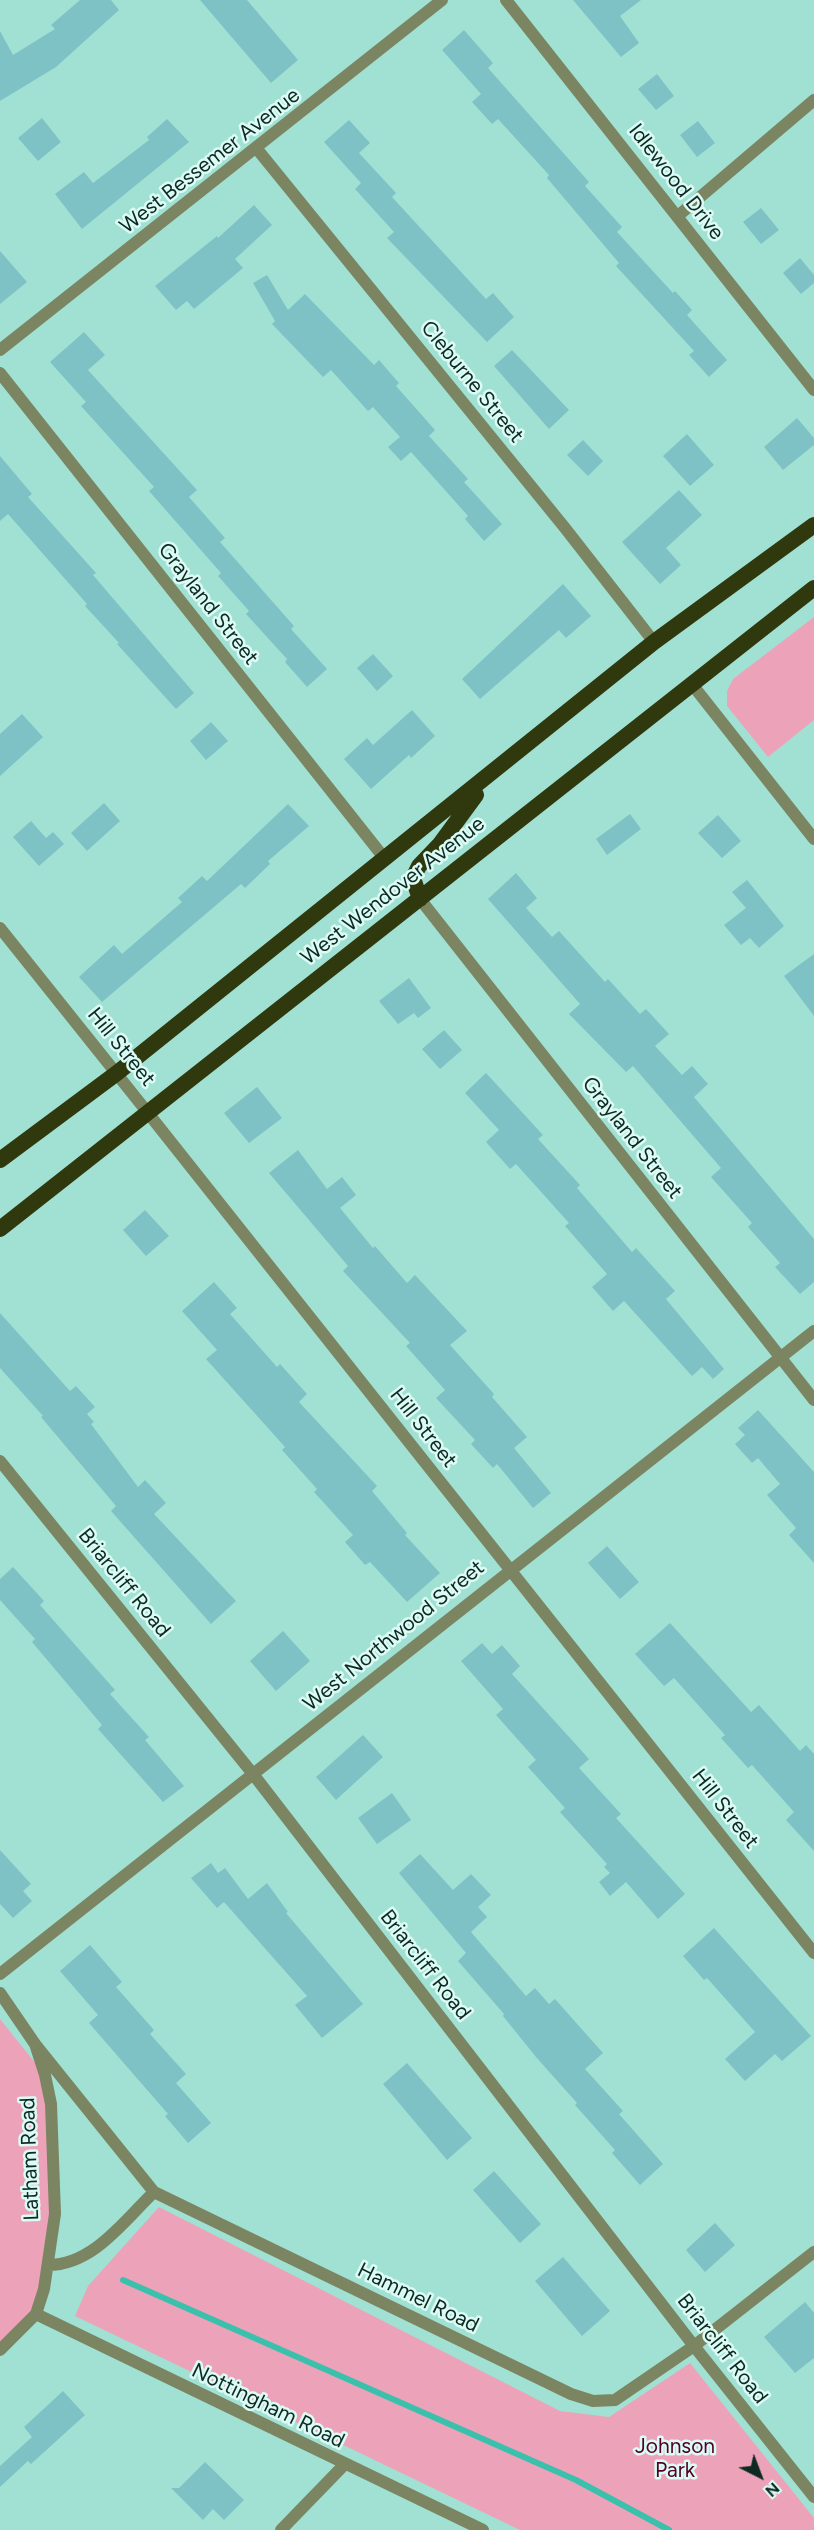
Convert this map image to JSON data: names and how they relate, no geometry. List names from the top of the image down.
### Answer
{
  "streets": {
    "highway": ["West Wendover Avenue"],
    "street": [
      "West Bessemer Avenue",
      "Idlewood Drive",
      "Cleburne Street",
      "Grayland Street",
      "Hill Street",
      "Briarcliff Road",
      "West Northwood Street",
      "Latham Road",
      "Hammel Road",
      "Nottingham Road"
    ]
  },
  "crossings": [
    ["West Bessemer Avenue", "Cleburne Street"],
    ["Cleburne Street", "West Wendover Avenue"],
    ["Grayland Street", "West Wendover Avenue"],
    ["Grayland Street", "West Northwood Street"],
    ["West Wendover Avenue", "Hill Street"],
    ["Hill Street", "West Northwood Street"],
    ["Briarcliff Road", "West Northwood Street"],
    ["Briarcliff Road", "Hammel Road"],
    ["Latham Road", "Hammel Road"],
    ["Latham Road", "Nottingham Road"]
  ],
  "parks": ["Johnson Park"],
  "north": "bottom right"
}
